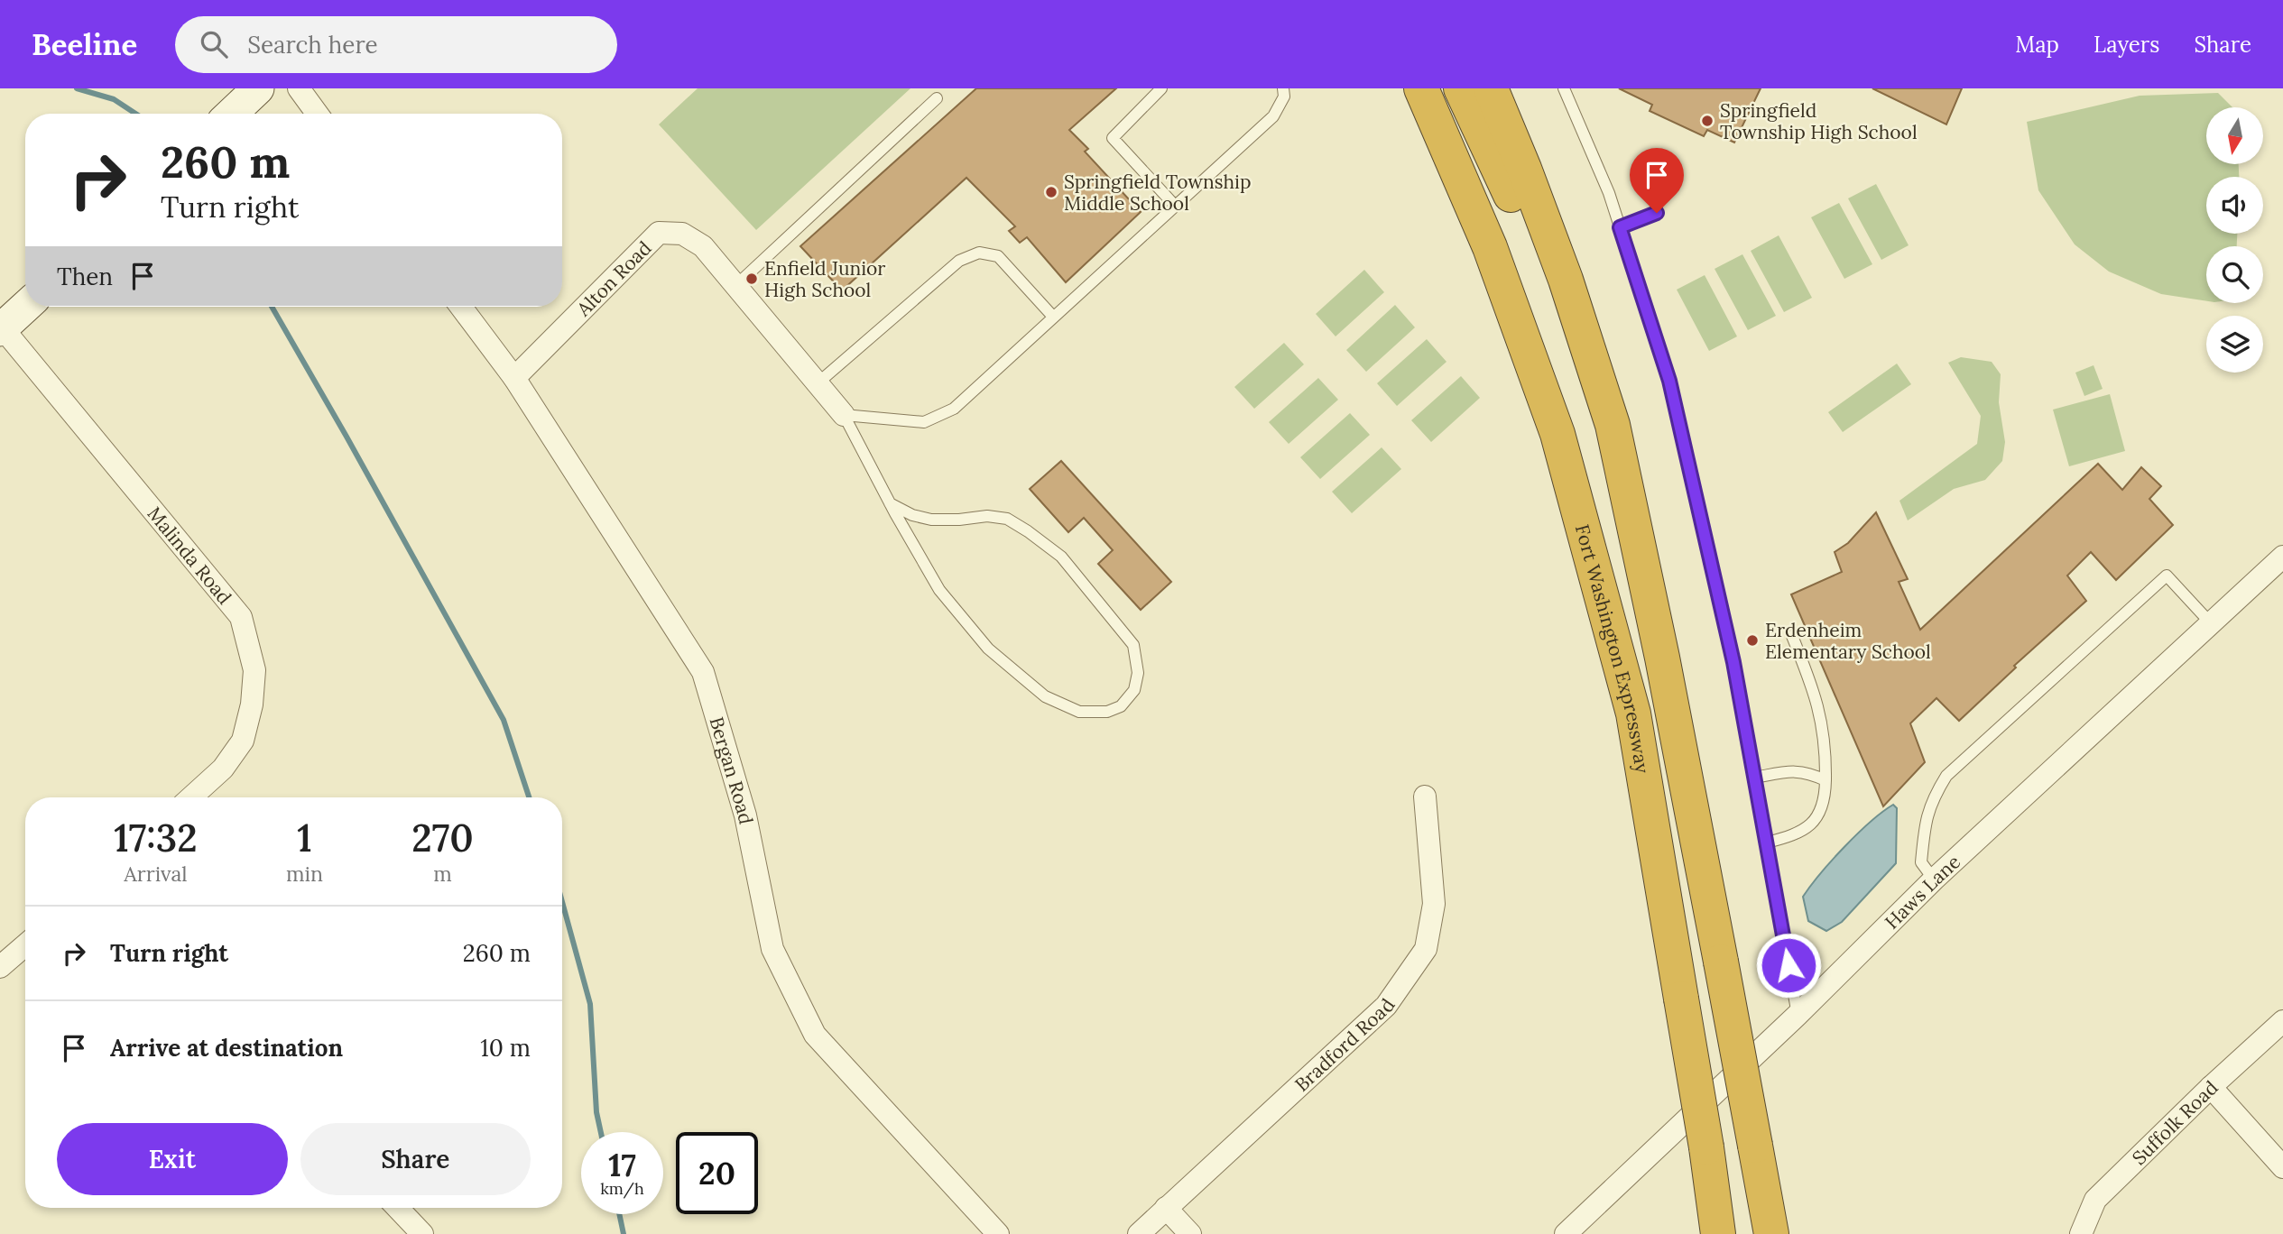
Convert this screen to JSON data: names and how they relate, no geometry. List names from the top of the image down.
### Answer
{
  "streets": {
    "highway": ["Fort Washington Expressway"],
    "street": [
      "Alton Road",
      "Malinda Road",
      "Bergan Road",
      "Haws Lane",
      "Bradford Road",
      "Suffolk Road"
    ]
  },
  "crossings": [
    ["Alton Road", "Bergan Road"]
  ],
  "places": [
    "Springfield Township High School",
    "Springfield Township Middle School",
    "Enfield Junior High School",
    "Erdenheim Elementary School"
  ],
  "north": "bottom",
  "page": {
    "header": "Beeline",
    "search": "Search here",
    "nav": ["Map", "Layers", "Share"],
    "turn": ["260 m", "Turn right"],
    "then": "Then",
    "eta": [
      "17:32",
      "Arrival",
      "1",
      "min",
      "270",
      "m"
    ],
    "list": [
      {
        "name": "Turn right",
        "value": "260 m"
      },
      {
        "name": "Arrive at destination",
        "value": "10 m"
      }
    ],
    "buttons": ["Exit", "Share"],
    "speed": "17 km/h",
    "limit": "20"
  }
}
